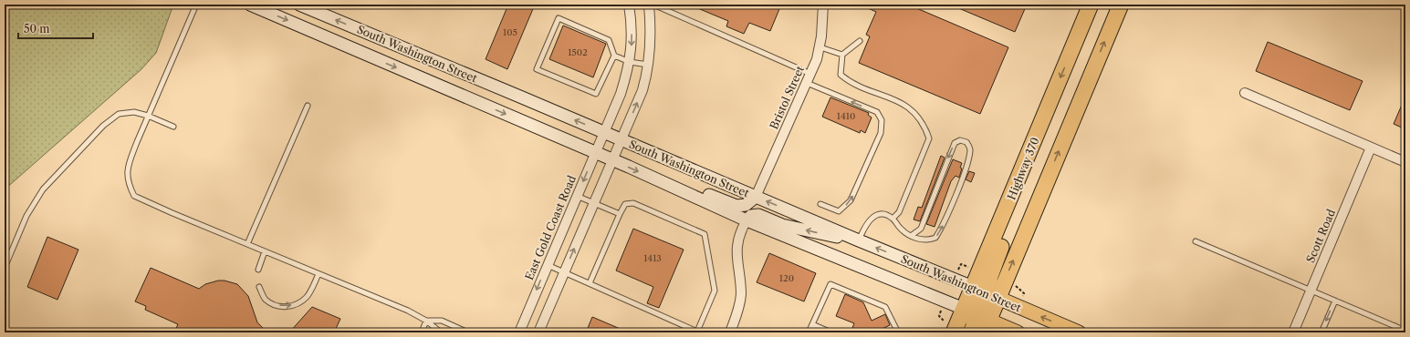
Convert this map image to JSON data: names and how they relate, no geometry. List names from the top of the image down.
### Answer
{
  "streets": {
    "highway": ["Highway 370"],
    "main road": ["South Washington Street"],
    "street": ["Bristol Street", "East Gold Coast Road", "Scott Road"]
  },
  "crossings": [
    ["South Washington Street", "Bristol Street"],
    ["South Washington Street", "Highway 370"],
    ["South Washington Street", "East Gold Coast Road"]
  ],
  "house_numbers": [
    "105",
    "1502",
    "1410",
    "1413",
    "120"
  ],
  "scale_bar": "50 m"
}
